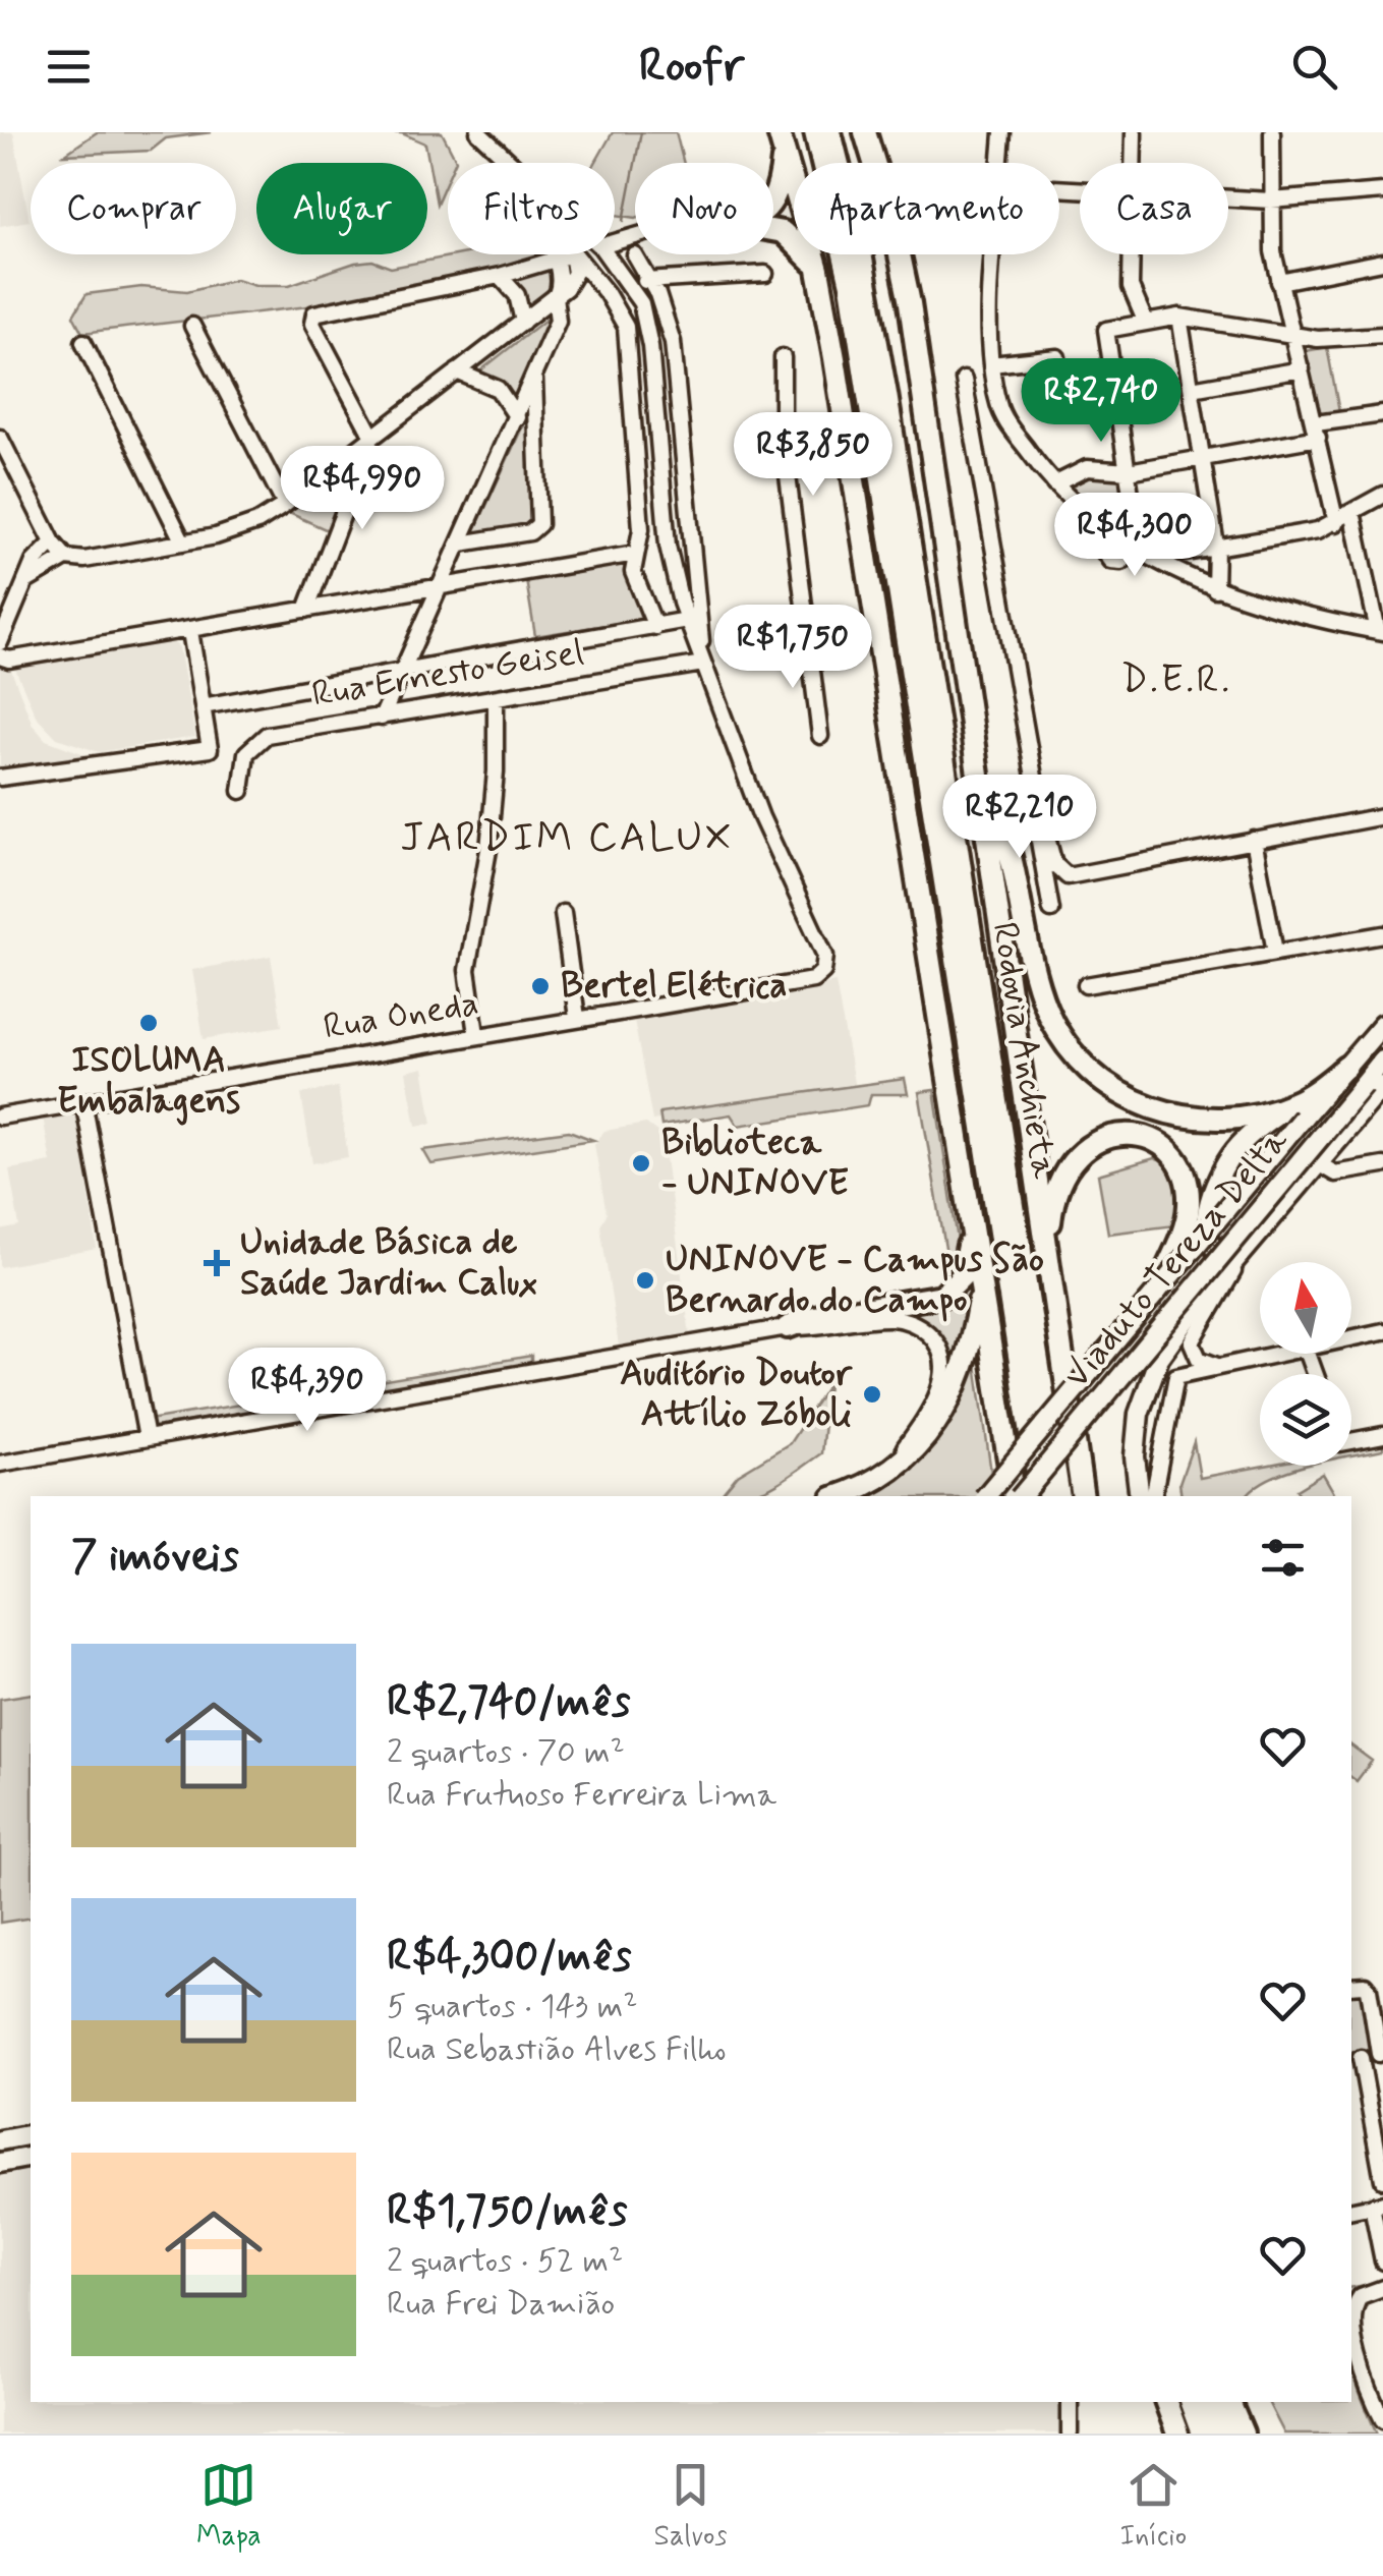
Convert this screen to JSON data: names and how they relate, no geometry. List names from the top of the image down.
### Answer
{
  "streets": {
    "highway": ["Rodovia Anchieta"],
    "main road": ["Viaduto Tereza Delta"],
    "street": ["Rua Ernesto Geisel", "Rua Oneda"]
  },
  "crossings": [
    ["Rua Ernesto Geisel", "Rua Oneda"]
  ],
  "districts": ["D.E.R.", "JARDIM CALUX"],
  "places": {
    "other": [
      "Bertel Elétrica",
      "ISOLUMA Embalagens",
      "Biblioteca - UNINOVE",
      "UNINOVE - Campus São Bernardo do Campo",
      "Auditório Doutor Attílio Zóboli"
    ],
    "health": ["Unidade Básica de Saúde Jardim Calux"]
  },
  "north": "top",
  "page": {
    "header": "Roofr",
    "chip": [
      "Comprar",
      "Alugar",
      "Filtros",
      "Novo",
      "Apartamento",
      "Casa"
    ],
    "price": [
      "R$2,740",
      "R$3,850",
      "R$4,990",
      "R$4,300",
      "R$1,750",
      "R$2,210",
      "R$4,390"
    ],
    "heading": "7 imóveis",
    "list": [
      {
        "name": "R$2,740/mês",
        "note": "2 quartos · 70 m² · Rua Frutuoso Ferreira Lima"
      },
      {
        "name": "R$4,300/mês",
        "note": "5 quartos · 143 m² · Rua Sebastião Alves Filho"
      },
      {
        "name": "R$1,750/mês",
        "note": "2 quartos · 52 m² · Rua Frei Damião"
      }
    ],
    "tabs": ["Mapa", "Salvos", "Início"]
  }
}
